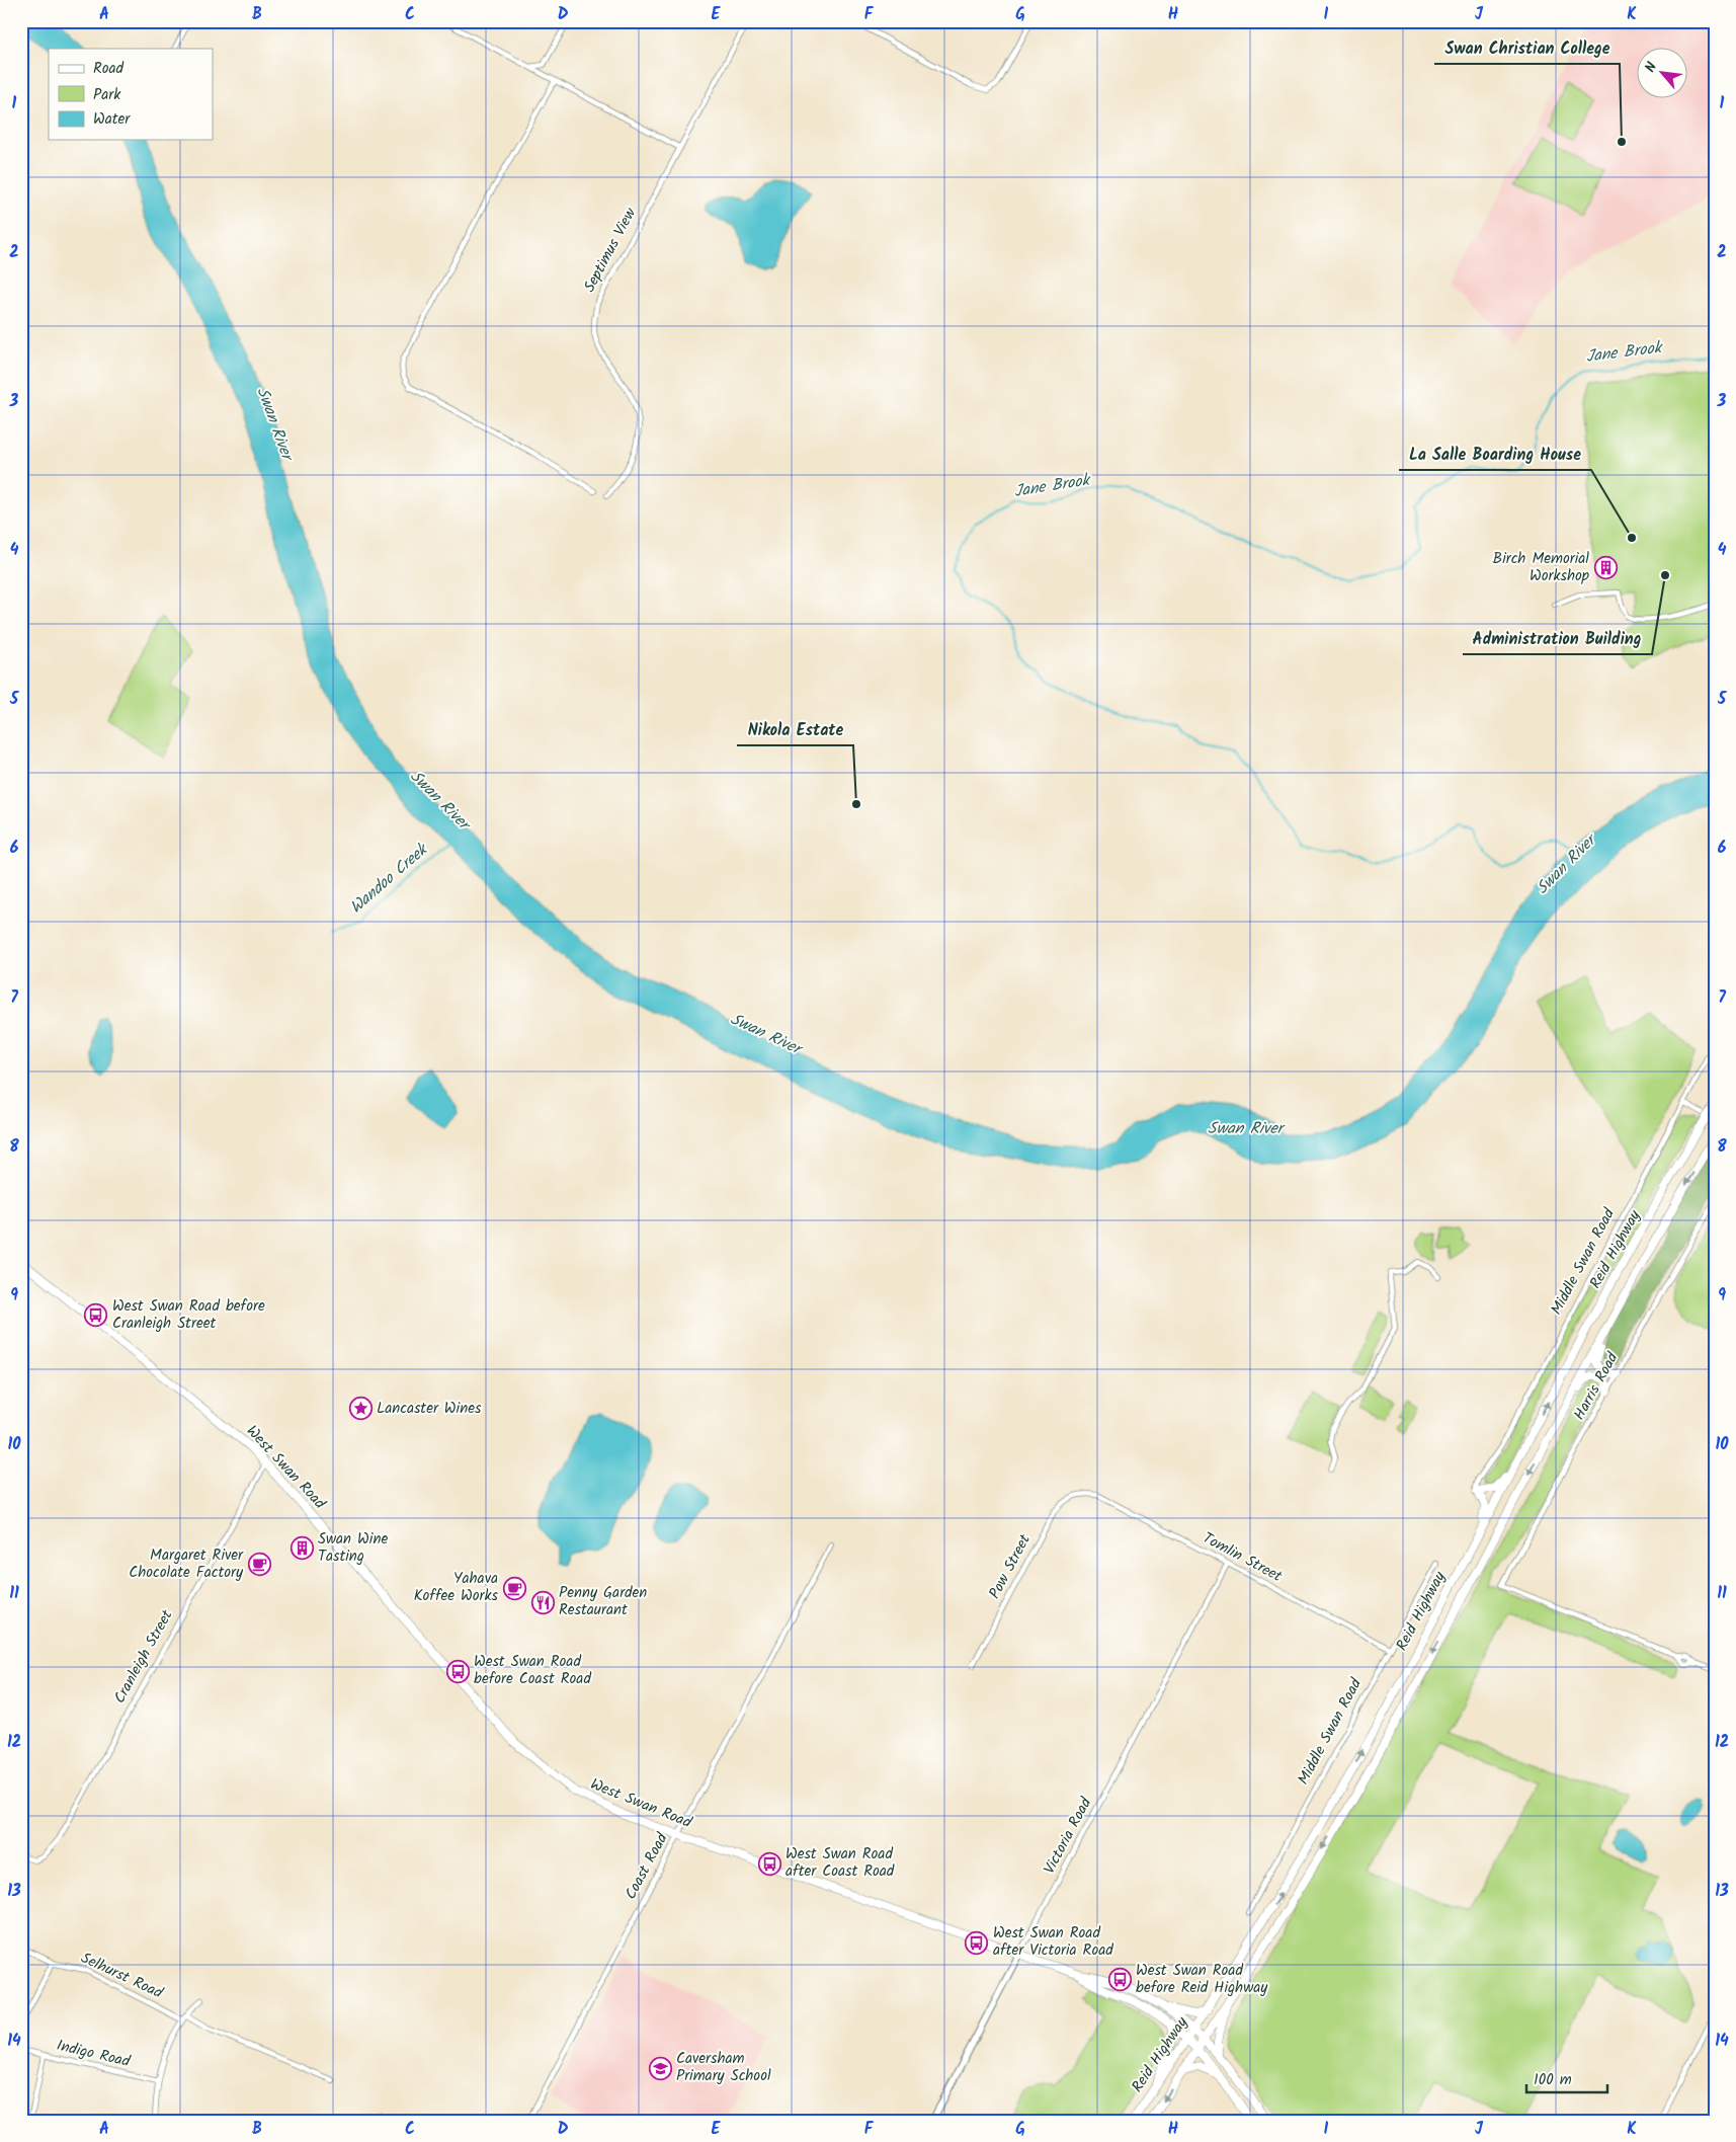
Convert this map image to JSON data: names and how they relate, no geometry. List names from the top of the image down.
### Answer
{
  "streets": {
    "main road": ["Reid Highway", "West Swan Road"],
    "street": [
      "Septimus View",
      "Middle Swan Road",
      "Harris Road",
      "Tomlin Street",
      "Pow Street",
      "Cranleigh Street",
      "Victoria Road",
      "Coast Road",
      "Selhurst Road",
      "Indigo Road"
    ]
  },
  "crossings": [
    ["Reid Highway", "West Swan Road"],
    ["Middle Swan Road", "Tomlin Street"],
    ["West Swan Road", "Cranleigh Street"],
    ["West Swan Road", "Victoria Road"],
    ["West Swan Road", "Coast Road"],
    ["Tomlin Street", "Pow Street"],
    ["Tomlin Street", "Victoria Road"]
  ],
  "water": ["Jane Brook", "Swan River", "Wandoo Creek"],
  "places": {
    "other": [
      "Swan Christian College",
      "La Salle Boarding House",
      "Administration Building",
      "Nikola Estate"
    ],
    "building": ["Birch Memorial Workshop", "Swan Wine Tasting"],
    "bus stop": [
      "West Swan Road before Cranleigh Street",
      "West Swan Road before Coast Road",
      "West Swan Road after Coast Road",
      "West Swan Road after Victoria Road",
      "West Swan Road before Reid Highway"
    ],
    "place": ["Lancaster Wines"],
    "cafe": ["Margaret River Chocolate Factory", "Yahava Koffee Works"],
    "restaurant": ["Penny Garden Restaurant"],
    "school or university": ["Caversham Primary School"]
  },
  "legend": ["Road", "Park", "Water"],
  "scale_bar": "100 m",
  "north": "top left",
  "grid": {
    "columns": [
      "A",
      "B",
      "C",
      "D",
      "E",
      "F",
      "G",
      "H",
      "I",
      "J",
      "K"
    ],
    "rows": [
      "1",
      "2",
      "3",
      "4",
      "5",
      "6",
      "7",
      "8",
      "9",
      "10",
      "11",
      "12",
      "13",
      "14"
    ]
  }
}
